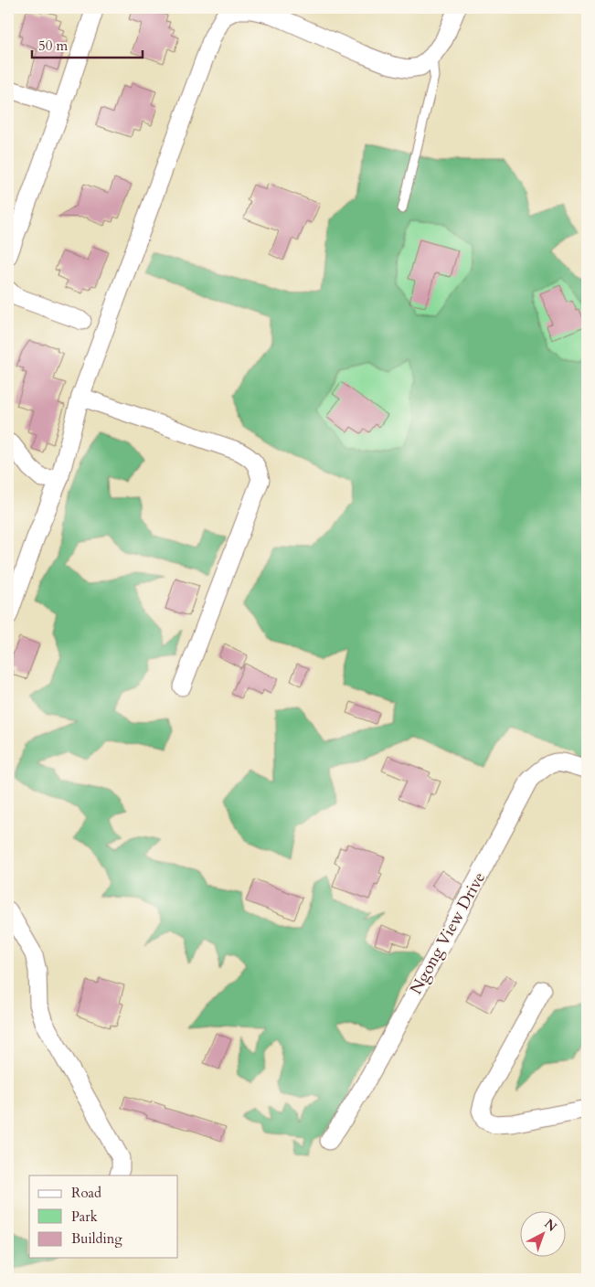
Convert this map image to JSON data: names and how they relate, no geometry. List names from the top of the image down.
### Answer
{
  "streets": {
    "street": ["Ngong View Drive"]
  },
  "legend": ["Road", "Park", "Building"],
  "scale_bar": "50 m",
  "north": "top right"
}
